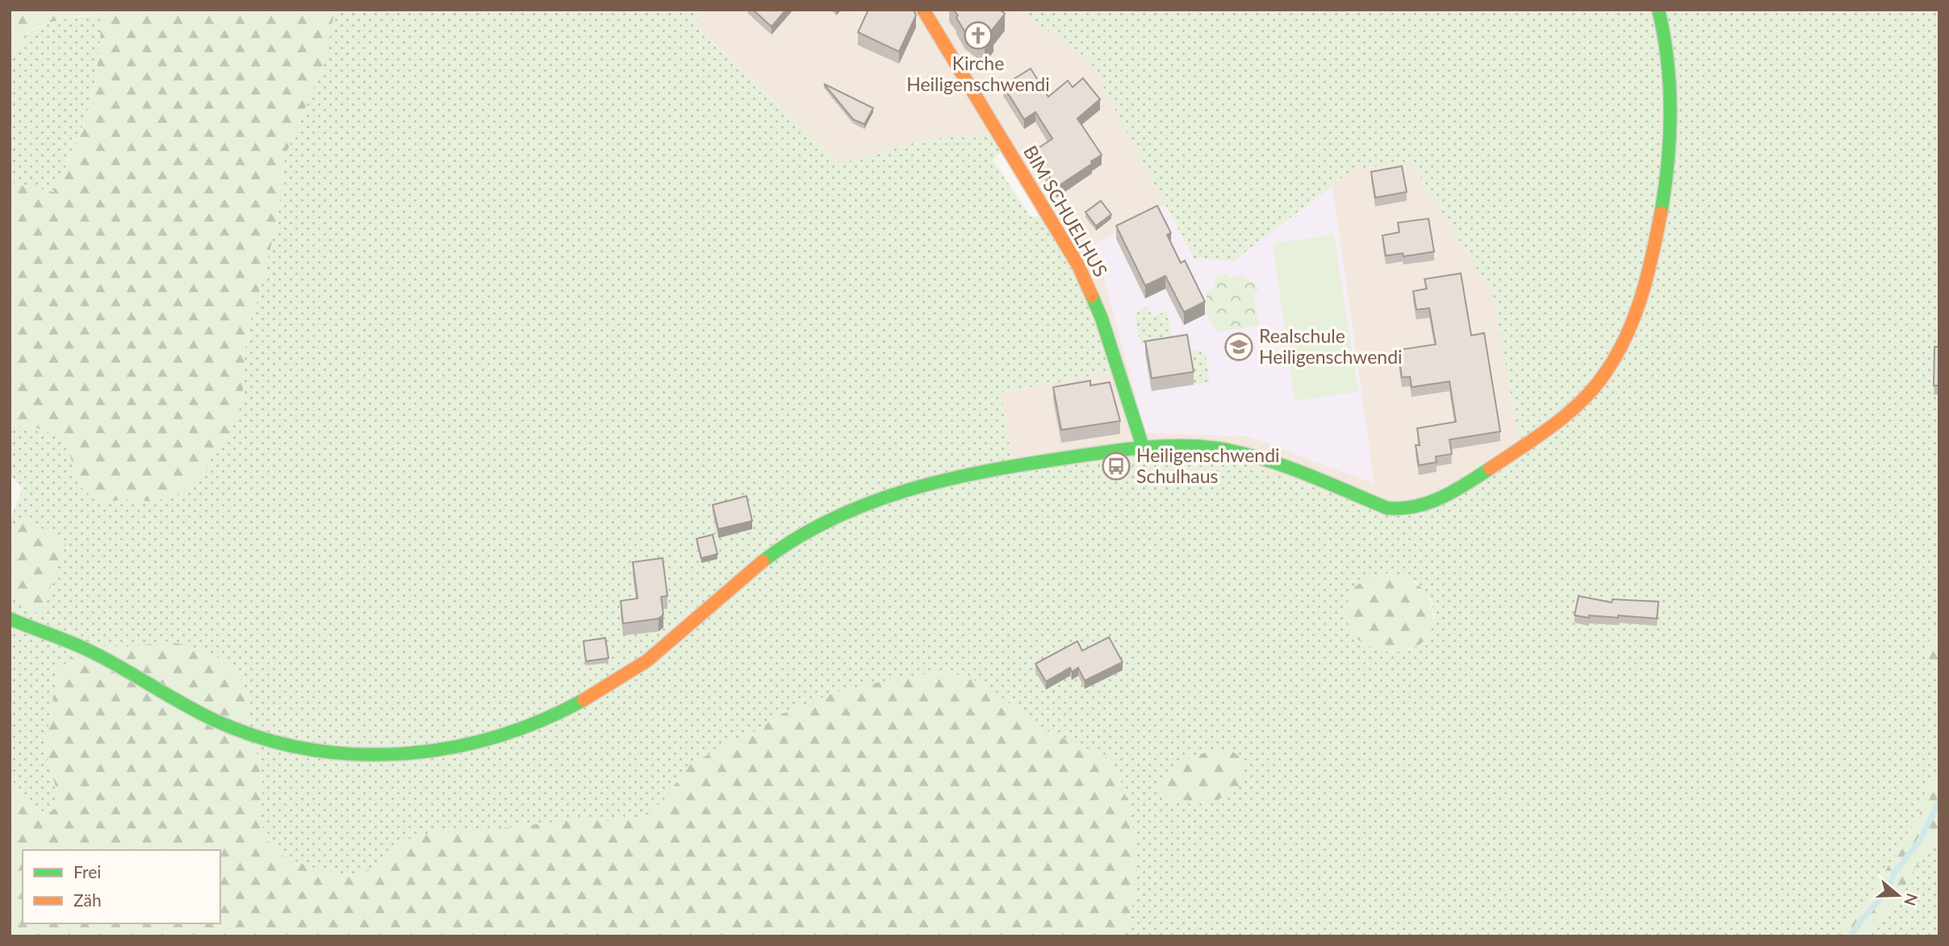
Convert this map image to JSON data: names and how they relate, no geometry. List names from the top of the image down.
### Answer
{
  "streets": {
    "street": ["BIM SCHUELHUS"]
  },
  "places": {
    "church": ["Kirche Heiligenschwendi"],
    "school or university": ["Realschule Heiligenschwendi"],
    "bus stop": ["Heiligenschwendi Schulhaus"]
  },
  "legend": ["Frei", "Zäh"],
  "north": "right"
}
